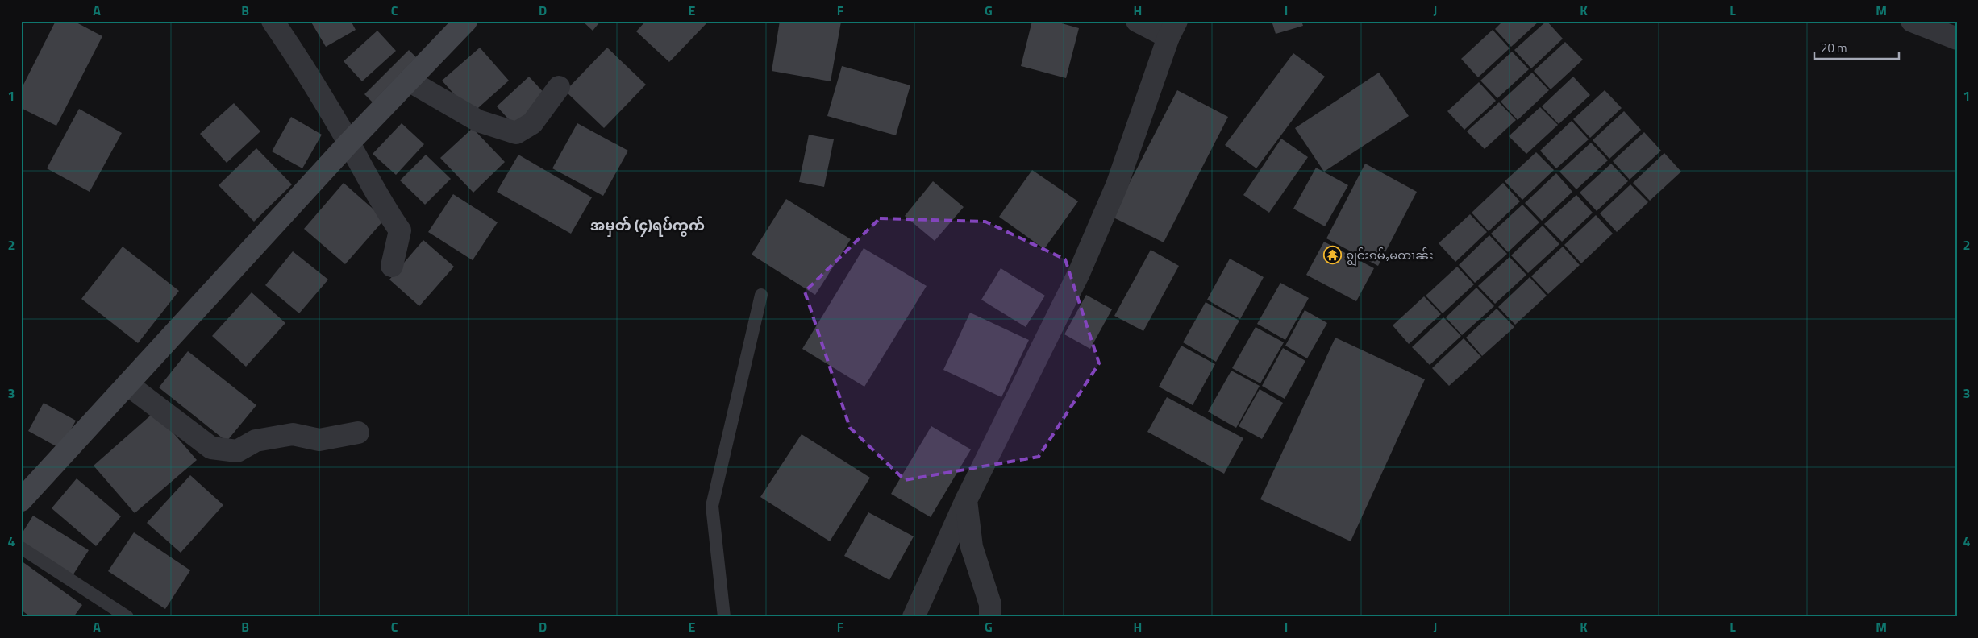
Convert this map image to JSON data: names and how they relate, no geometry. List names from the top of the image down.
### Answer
{
  "districts": ["အမှတ် (၄)ရပ်ကွက်"],
  "places": {
    "temple": ["ၵျွင်းၵမ်ႇမထၢၼ်း"]
  },
  "scale_bar": "20 m",
  "grid": {
    "columns": [
      "A",
      "B",
      "C",
      "D",
      "E",
      "F",
      "G",
      "H",
      "I",
      "J",
      "K",
      "L",
      "M"
    ],
    "rows": [
      "1",
      "2",
      "3",
      "4"
    ]
  }
}
